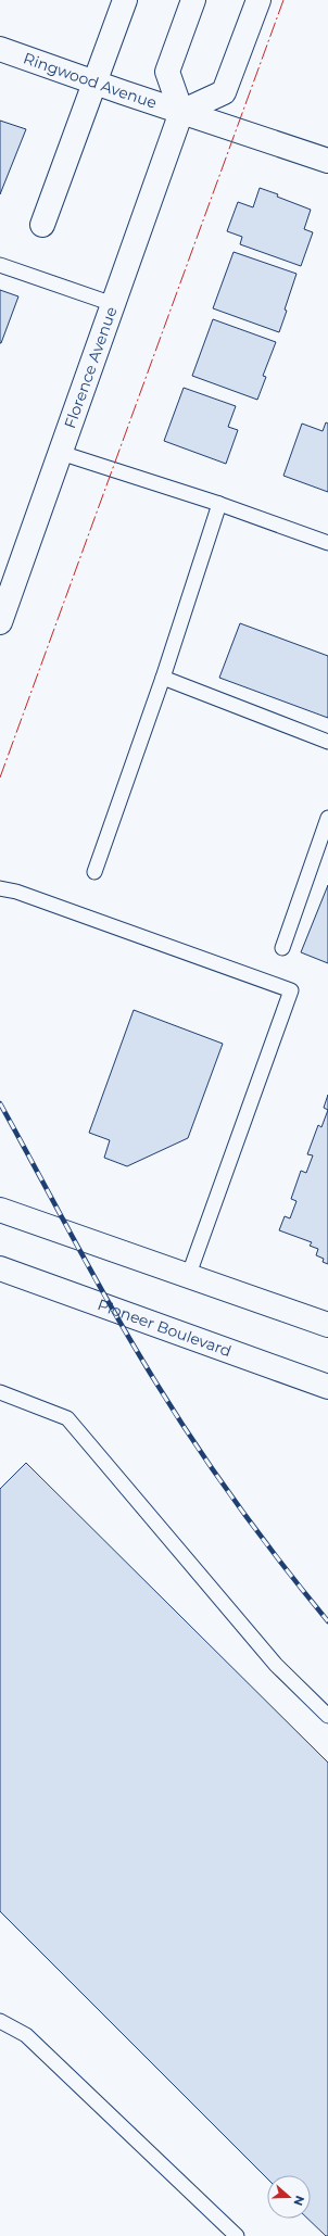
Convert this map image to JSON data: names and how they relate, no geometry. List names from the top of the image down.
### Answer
{
  "streets": {
    "main road": ["Ringwood Avenue", "Florence Avenue", "Pioneer Boulevard"]
  },
  "crossings": [
    ["Ringwood Avenue", "Florence Avenue"]
  ],
  "north": "right"
}
